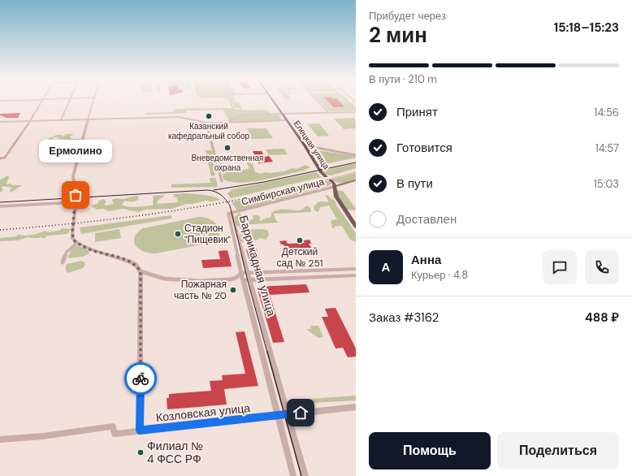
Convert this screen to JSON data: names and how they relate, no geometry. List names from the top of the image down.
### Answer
{
  "streets": {
    "main road": ["Елецкая улица", "Симбирская улица"],
    "street": ["Баррикадная улица", "Козловская улица"]
  },
  "crossings": [
    ["Елецкая улица", "Симбирская улица"],
    ["Симбирская улица", "Баррикадная улица"],
    ["Баррикадная улица", "Козловская улица"]
  ],
  "places": [
    "Казанский кафедральный собор",
    "Вневедомственная охрана",
    "Ермолино",
    "Стадион \"Пищевик\"",
    "Детский сад № 251",
    "Пожарная часть № 20",
    "Филиал № 4 ФСС РФ"
  ],
  "page": {
    "heading": ["2 мин", "Прибудет через", "15:18–15:23"],
    "panel": [
      "Анна",
      "Курьер · 4.8",
      "Заказ #3162",
      "488 ₽"
    ],
    "bar": "В пути · 210 m",
    "list": [
      ["Принят", "14:56"],
      ["Готовится", "14:57"],
      ["В пути", "15:03"],
      "Доставлен"
    ],
    "bubble": "Ермолино",
    "round": "А",
    "buttons": ["Помощь", "Поделиться"]
  }
}
